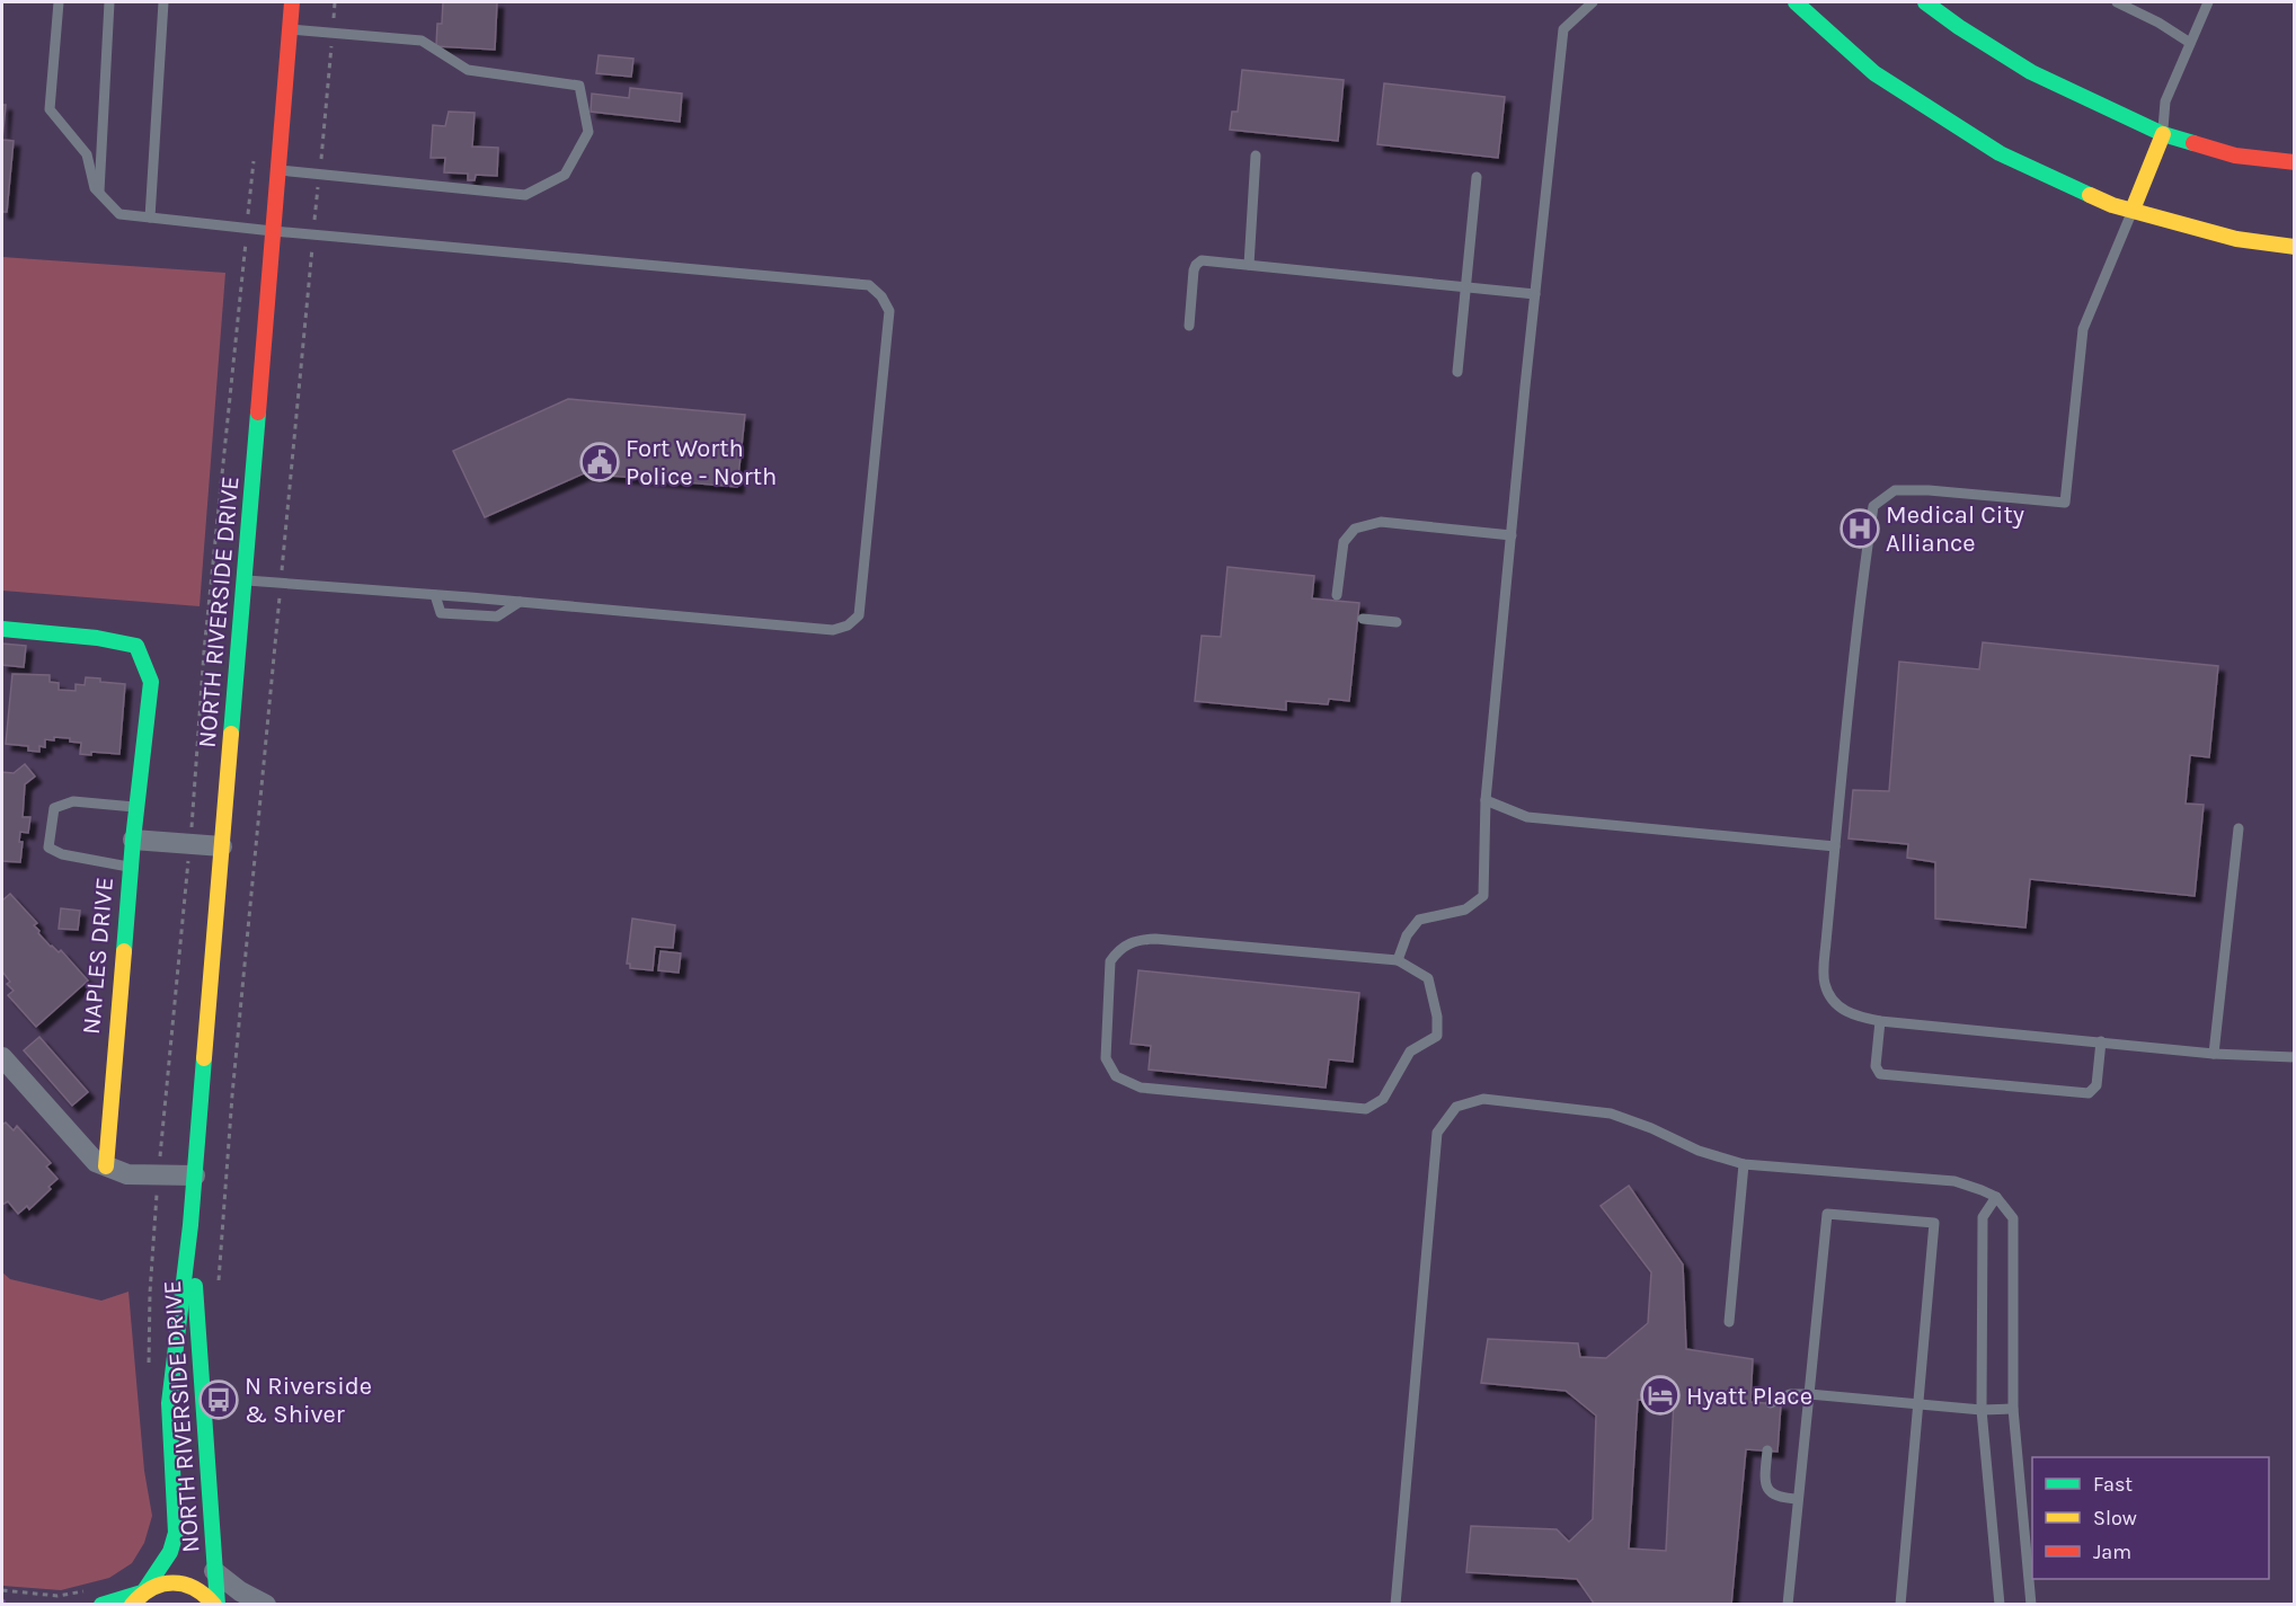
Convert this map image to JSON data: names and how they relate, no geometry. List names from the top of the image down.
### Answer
{
  "streets": {
    "main road": ["NORTH RIVERSIDE DRIVE", "NAPLES DRIVE"]
  },
  "places": {
    "public building": ["Fort Worth Police - North"],
    "hospital": ["Medical City Alliance"],
    "hotel": ["Hyatt Place"],
    "bus stop": ["N Riverside & Shiver"]
  },
  "legend": ["Fast", "Slow", "Jam"]
}
